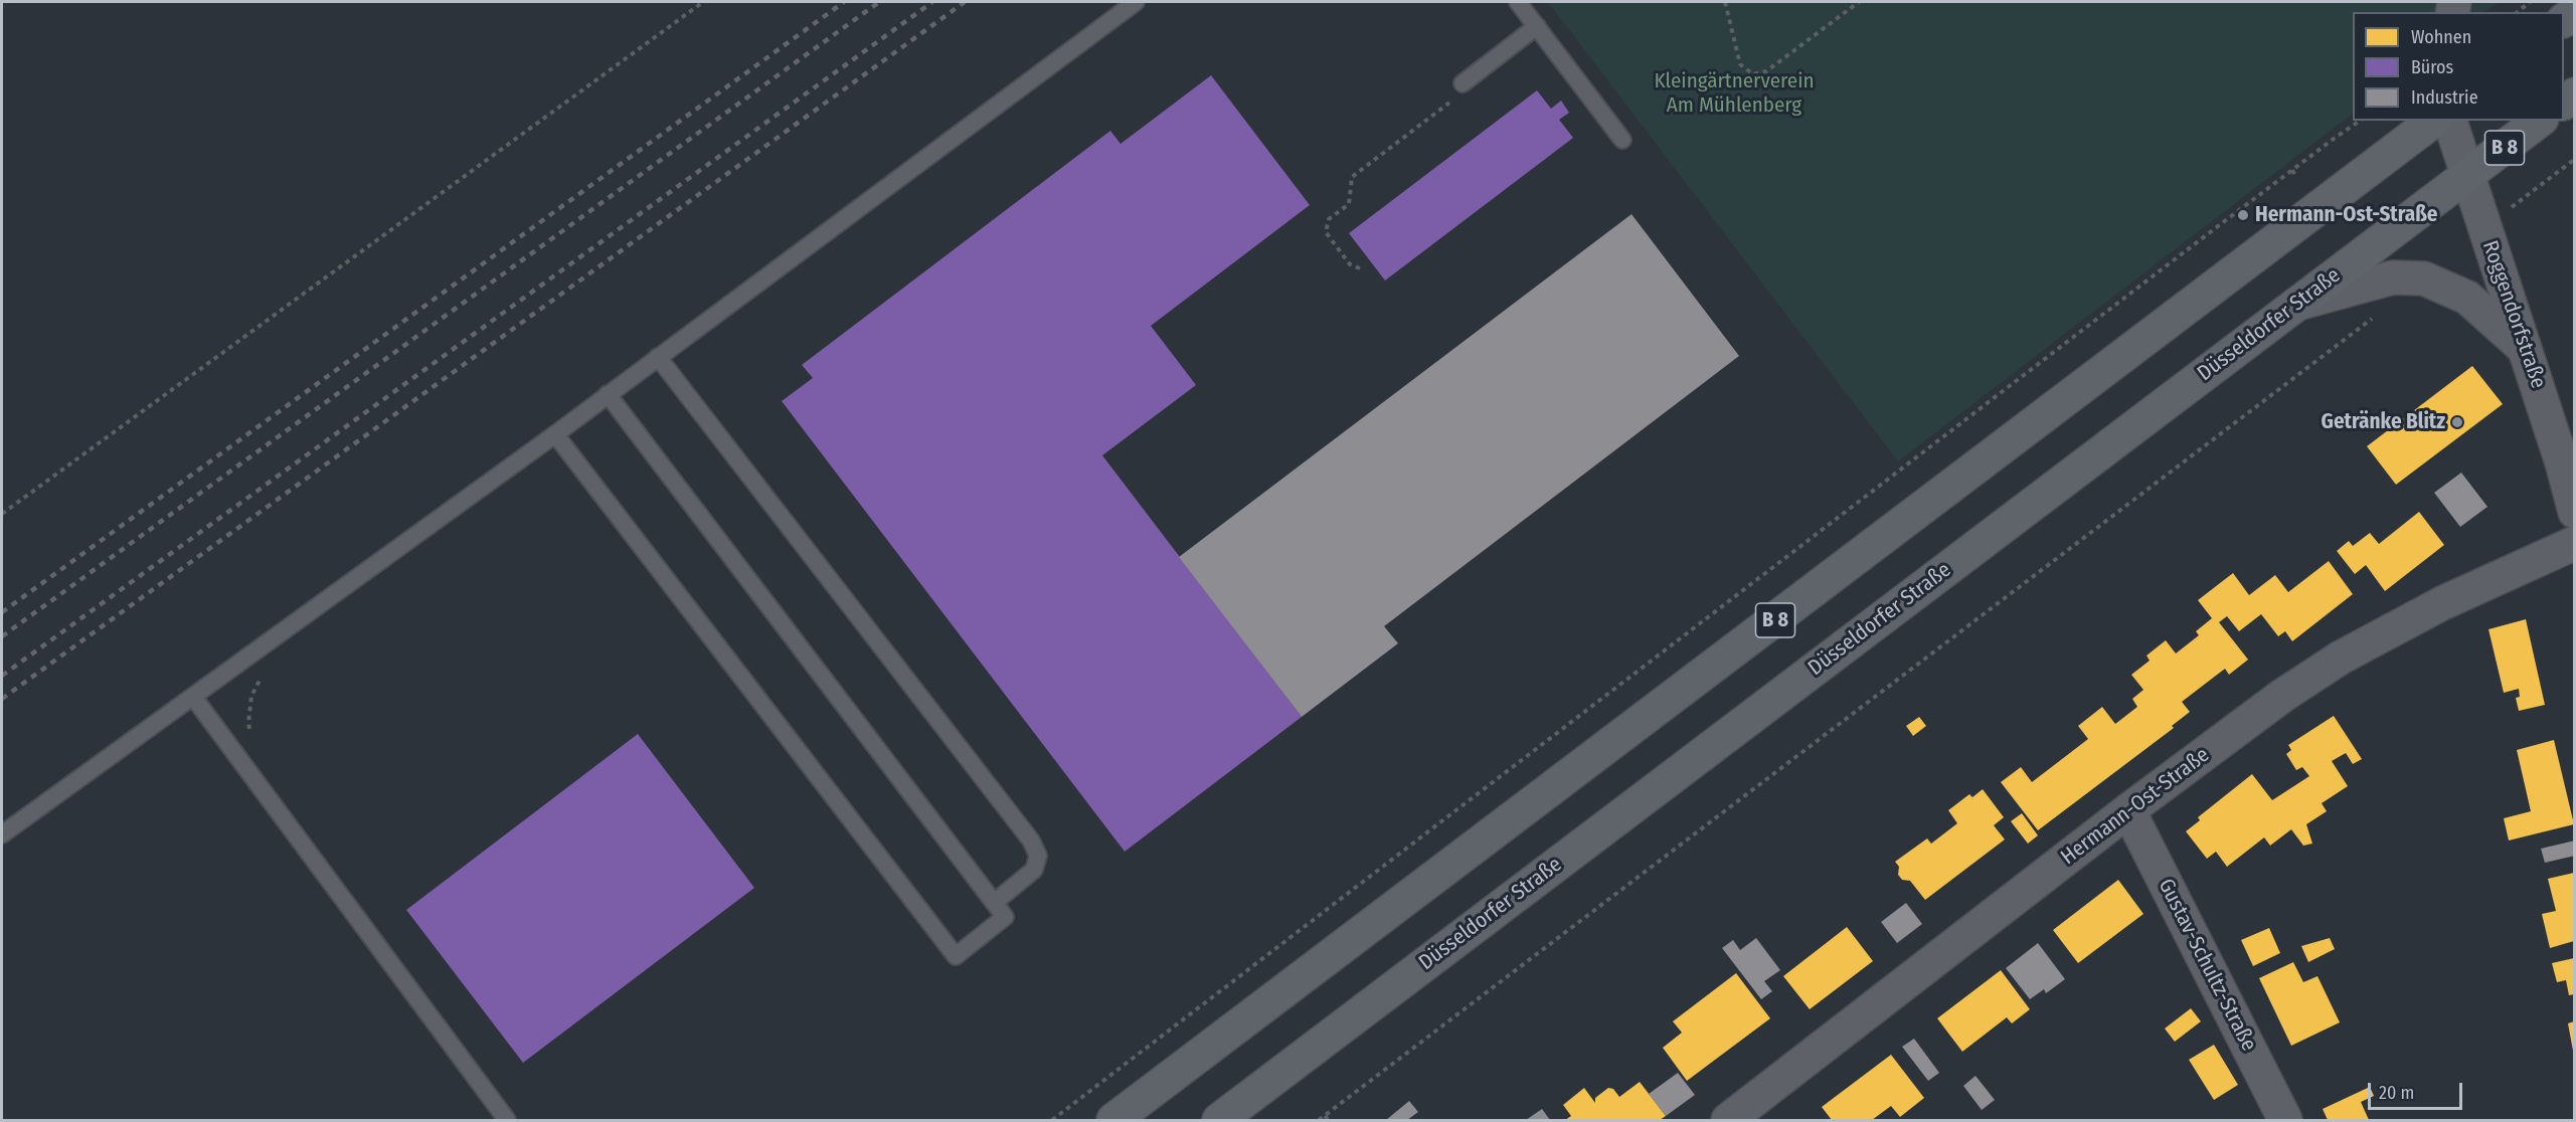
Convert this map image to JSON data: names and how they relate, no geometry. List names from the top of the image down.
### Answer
{
  "streets": {
    "main road": ["B 8", "Düsseldorfer Straße"],
    "street": ["Roggendorfstraße", "Hermann-Ost-Straße", "Gustav-Schultz-Straße"]
  },
  "crossings": [
    ["Roggendorfstraße", "Düsseldorfer Straße"],
    ["Hermann-Ost-Straße", "Gustav-Schultz-Straße"]
  ],
  "parks": ["Kleingärtnerverein Am Mühlenberg"],
  "places": ["Hermann-Ost-Straße", "Getränke Blitz"],
  "legend": ["Wohnen", "Büros", "Industrie"],
  "scale_bar": "20 m"
}
